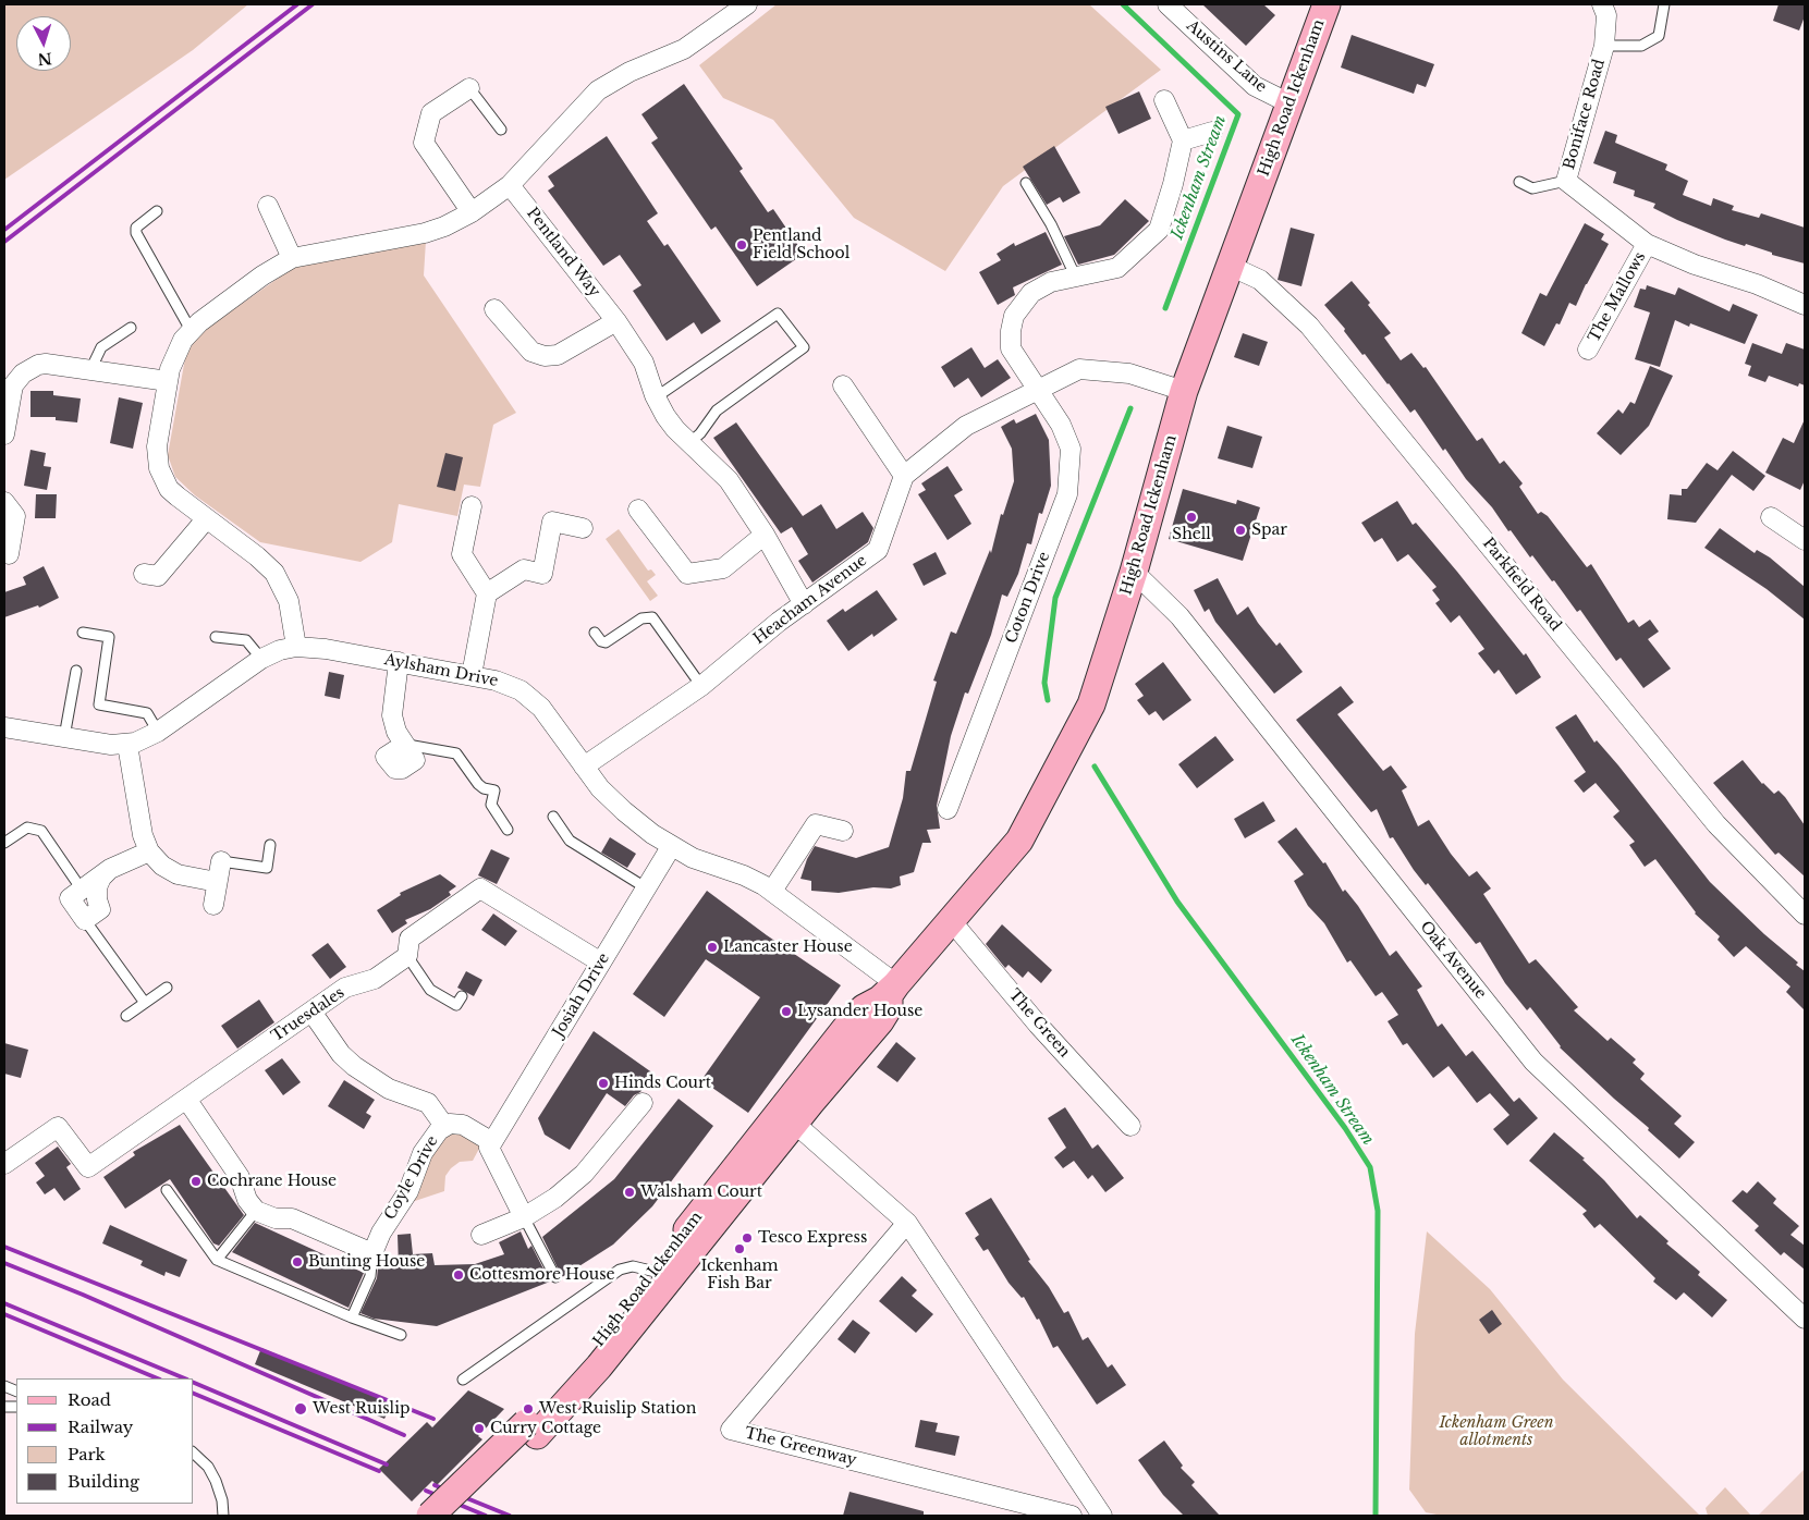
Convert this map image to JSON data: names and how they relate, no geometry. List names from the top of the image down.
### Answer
{
  "streets": {
    "main road": ["High Road Ickenham"],
    "street": [
      "Austins Lane",
      "Boniface Road",
      "Pentland Way",
      "The Mallows",
      "Parkfield Road",
      "Coton Drive",
      "Heacham Avenue",
      "Aylsham Drive",
      "Oak Avenue",
      "Josiah Drive",
      "Truesdales",
      "The Green",
      "Coyle Drive",
      "The Greenway"
    ]
  },
  "crossings": [
    ["Austins Lane", "High Road Ickenham"],
    ["High Road Ickenham", "Parkfield Road"],
    ["High Road Ickenham", "Aylsham Drive"],
    ["High Road Ickenham", "Oak Avenue"],
    ["High Road Ickenham", "The Green"],
    ["Boniface Road", "The Mallows"],
    ["Pentland Way", "Heacham Avenue"],
    ["Heacham Avenue", "Aylsham Drive"],
    ["Aylsham Drive", "Josiah Drive"],
    ["Josiah Drive", "Coyle Drive"]
  ],
  "water": ["Ickenham Stream"],
  "parks": ["Ickenham Green allotments"],
  "places": [
    "Pentland Field School",
    "Shell",
    "Spar",
    "Lancaster House",
    "Lysander House",
    "Hinds Court",
    "Cochrane House",
    "Walsham Court",
    "Tesco Express",
    "Ickenham Fish Bar",
    "Bunting House",
    "Cottesmore House",
    "West Ruislip",
    "West Ruislip Station",
    "Curry Cottage"
  ],
  "legend": [
    "Road",
    "Railway",
    "Park",
    "Building"
  ],
  "north": "bottom"
}
